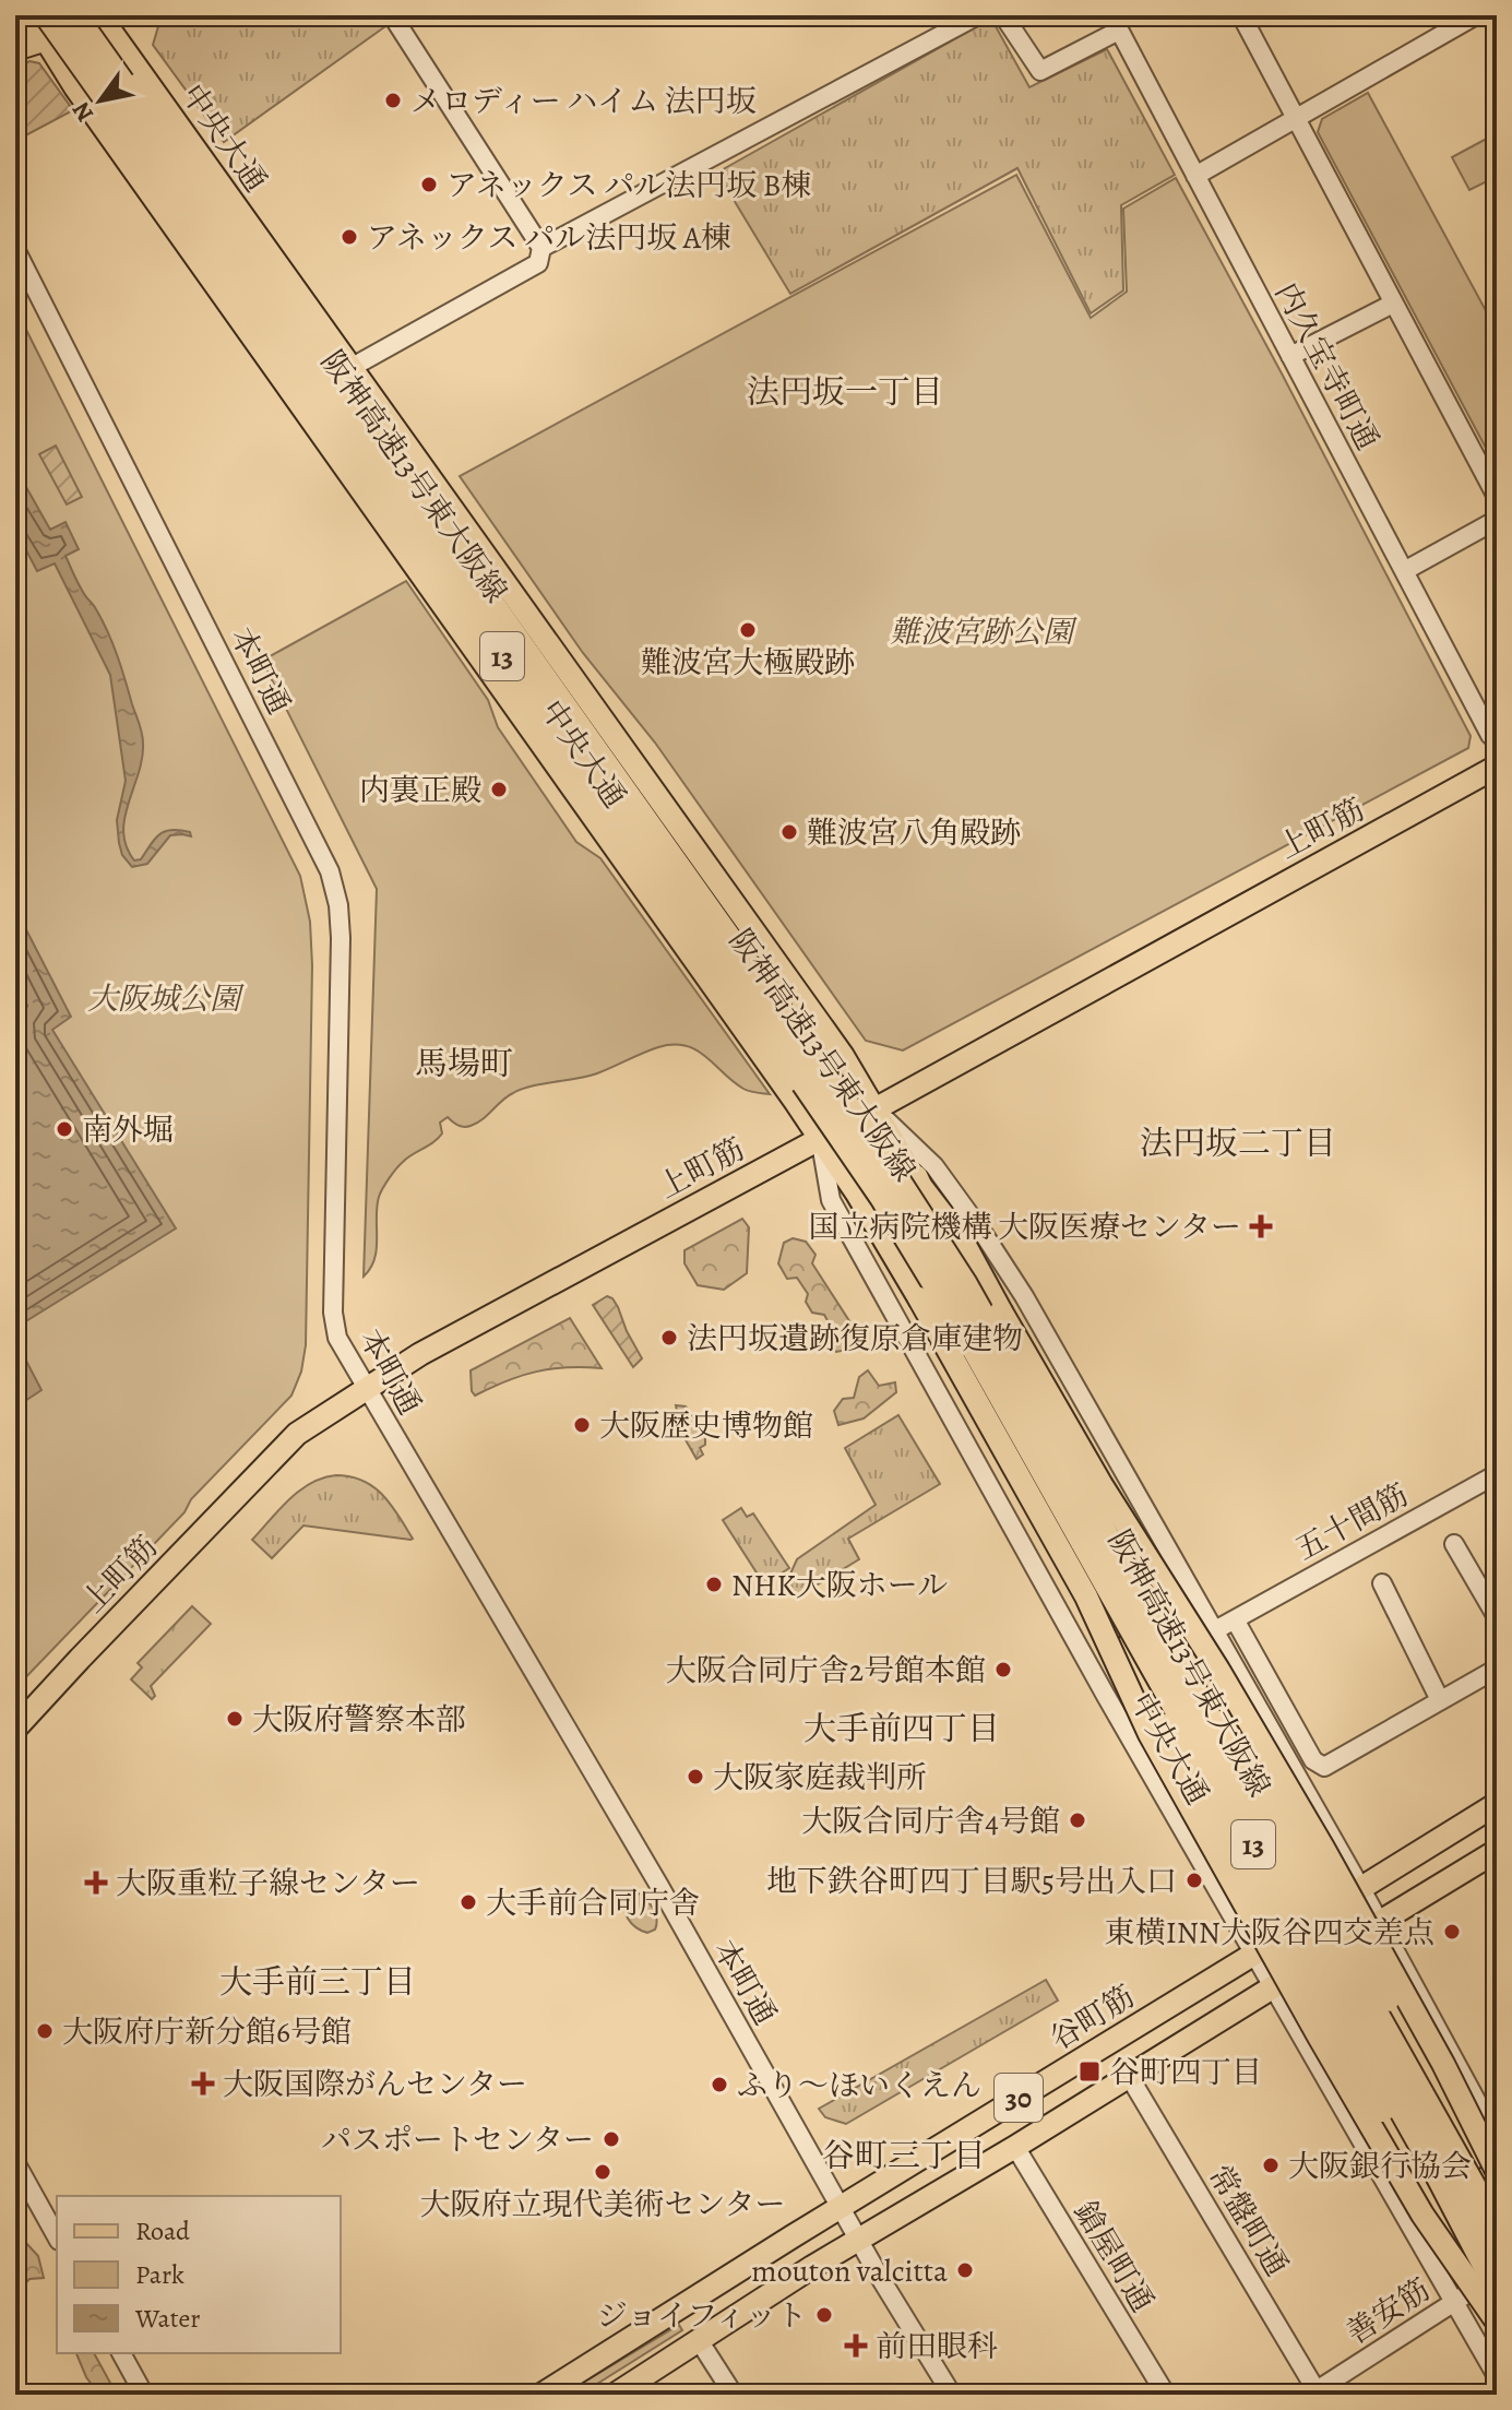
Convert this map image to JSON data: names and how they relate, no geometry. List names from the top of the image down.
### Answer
{
  "streets": {
    "highway": ["阪神高速13号東大阪線", "13"],
    "main road": [
      "中央大通",
      "上町筋",
      "谷町筋",
      "30"
    ],
    "street": [
      "内久宝寺町通",
      "本町通",
      "五十間筋",
      "常盤町通",
      "鎗屋町通",
      "善安筋"
    ]
  },
  "crossings": [
    ["中央大通", "阪神高速13号東大阪線"],
    ["中央大通", "上町筋"],
    ["中央大通", "五十間筋"],
    ["中央大通", "谷町筋"],
    ["中央大通", "30"],
    ["中央大通", "善安筋"],
    ["本町通", "上町筋"],
    ["本町通", "谷町筋"],
    ["本町通", "30"],
    ["30", "常盤町通"],
    ["30", "鎗屋町通"],
    ["常盤町通", "善安筋"]
  ],
  "districts": [
    "法円坂一丁目",
    "馬場町",
    "法円坂二丁目",
    "大手前四丁目",
    "大手前三丁目",
    "谷町三丁目"
  ],
  "parks": ["難波宮跡公園", "大阪城公園"],
  "places": {
    "other": [
      "メロディー ハイム 法円坂",
      "アネックス パル法円坂 B棟",
      "アネックス パル法円坂 A棟",
      "難波宮大極殿跡",
      "内裏正殿",
      "難波宮八角殿跡",
      "南外堀",
      "法円坂遺跡復原倉庫建物",
      "大阪歴史博物館",
      "NHK大阪ホール",
      "大阪合同庁舎2号館本館",
      "大阪府警察本部",
      "大阪家庭裁判所",
      "大阪合同庁舎4号館",
      "地下鉄谷町四丁目駅5号出入口",
      "大手前合同庁舎",
      "東横INN大阪谷四交差点",
      "大阪府庁新分館6号館",
      "ふり〜ほいくえん",
      "パスポートセンター",
      "大阪銀行協会",
      "大阪府立現代美術センター",
      "mouton valcitta",
      "ジョイフィット"
    ],
    "health": [
      "国立病院機構 大阪医療センター",
      "大阪重粒子線センター",
      "大阪国際がんセンター",
      "前田眼科"
    ],
    "transit": ["谷町四丁目"]
  },
  "legend": ["Road", "Park", "Water"],
  "north": "bottom left"
}
